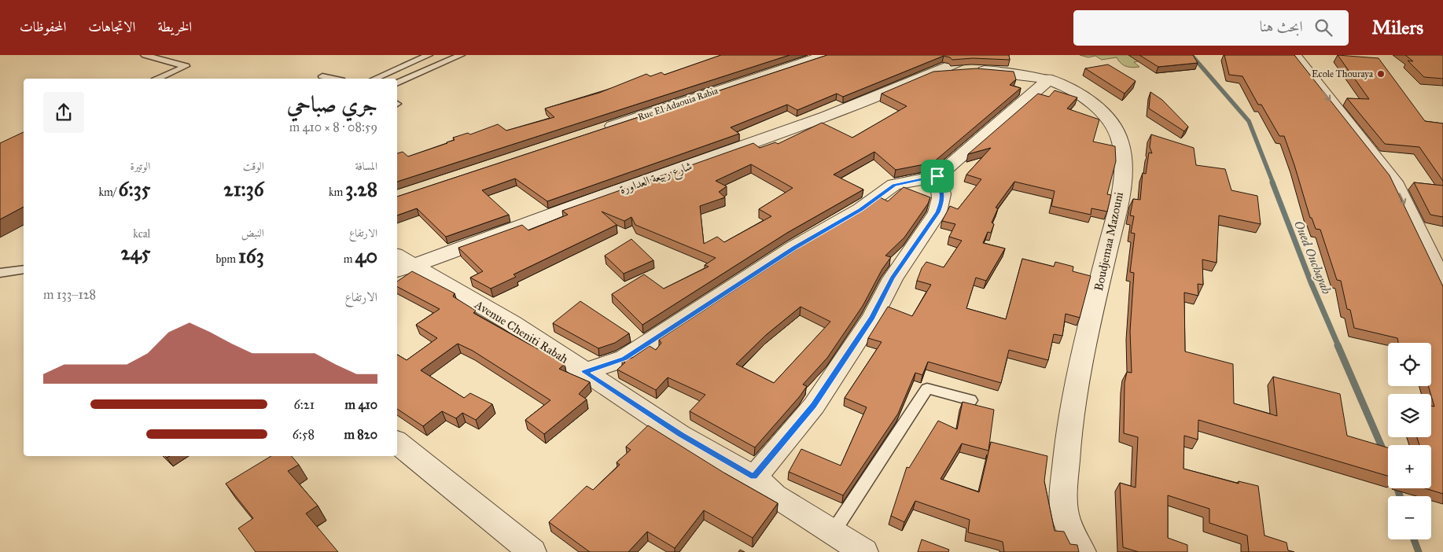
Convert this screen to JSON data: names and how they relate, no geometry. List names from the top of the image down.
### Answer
{
  "streets": {
    "street": [
      "Rue El Adaouia Rabia",
      "شارع ربيعة العداورة",
      "Boudjemaa Mazouni",
      "Avenue Cheniti Rabah"
    ]
  },
  "crossings": [
    ["شارع ربيعة العداورة", "Boudjemaa Mazouni"],
    ["شارع ربيعة العداورة", "Avenue Cheniti Rabah"]
  ],
  "water": ["Oued Ouchayah"],
  "places": ["Ecole Thouraya"],
  "page": {
    "header": "Milers",
    "search": "ابحث هنا",
    "nav": ["الخريطة", "الاتجاهات", "المحفوظات"],
    "heading": ["جري صباحي", "08:59 · 8 × 410 m"],
    "stats": [
      ["المسافة", "3.28 km"],
      ["الوقت", "21:36"],
      ["الوتيرة", "6:35 /km"],
      ["الارتفاع", "40 m"],
      ["النبض", "163 bpm"],
      ["kcal", "245"]
    ],
    "chart": ["الارتفاع", "128–133 m"],
    "map_buttons": ["+", "−"],
    "list": [
      {
        "name": "410 m",
        "note": "6:21"
      },
      {
        "name": "820 m",
        "note": "6:58"
      }
    ]
  }
}
